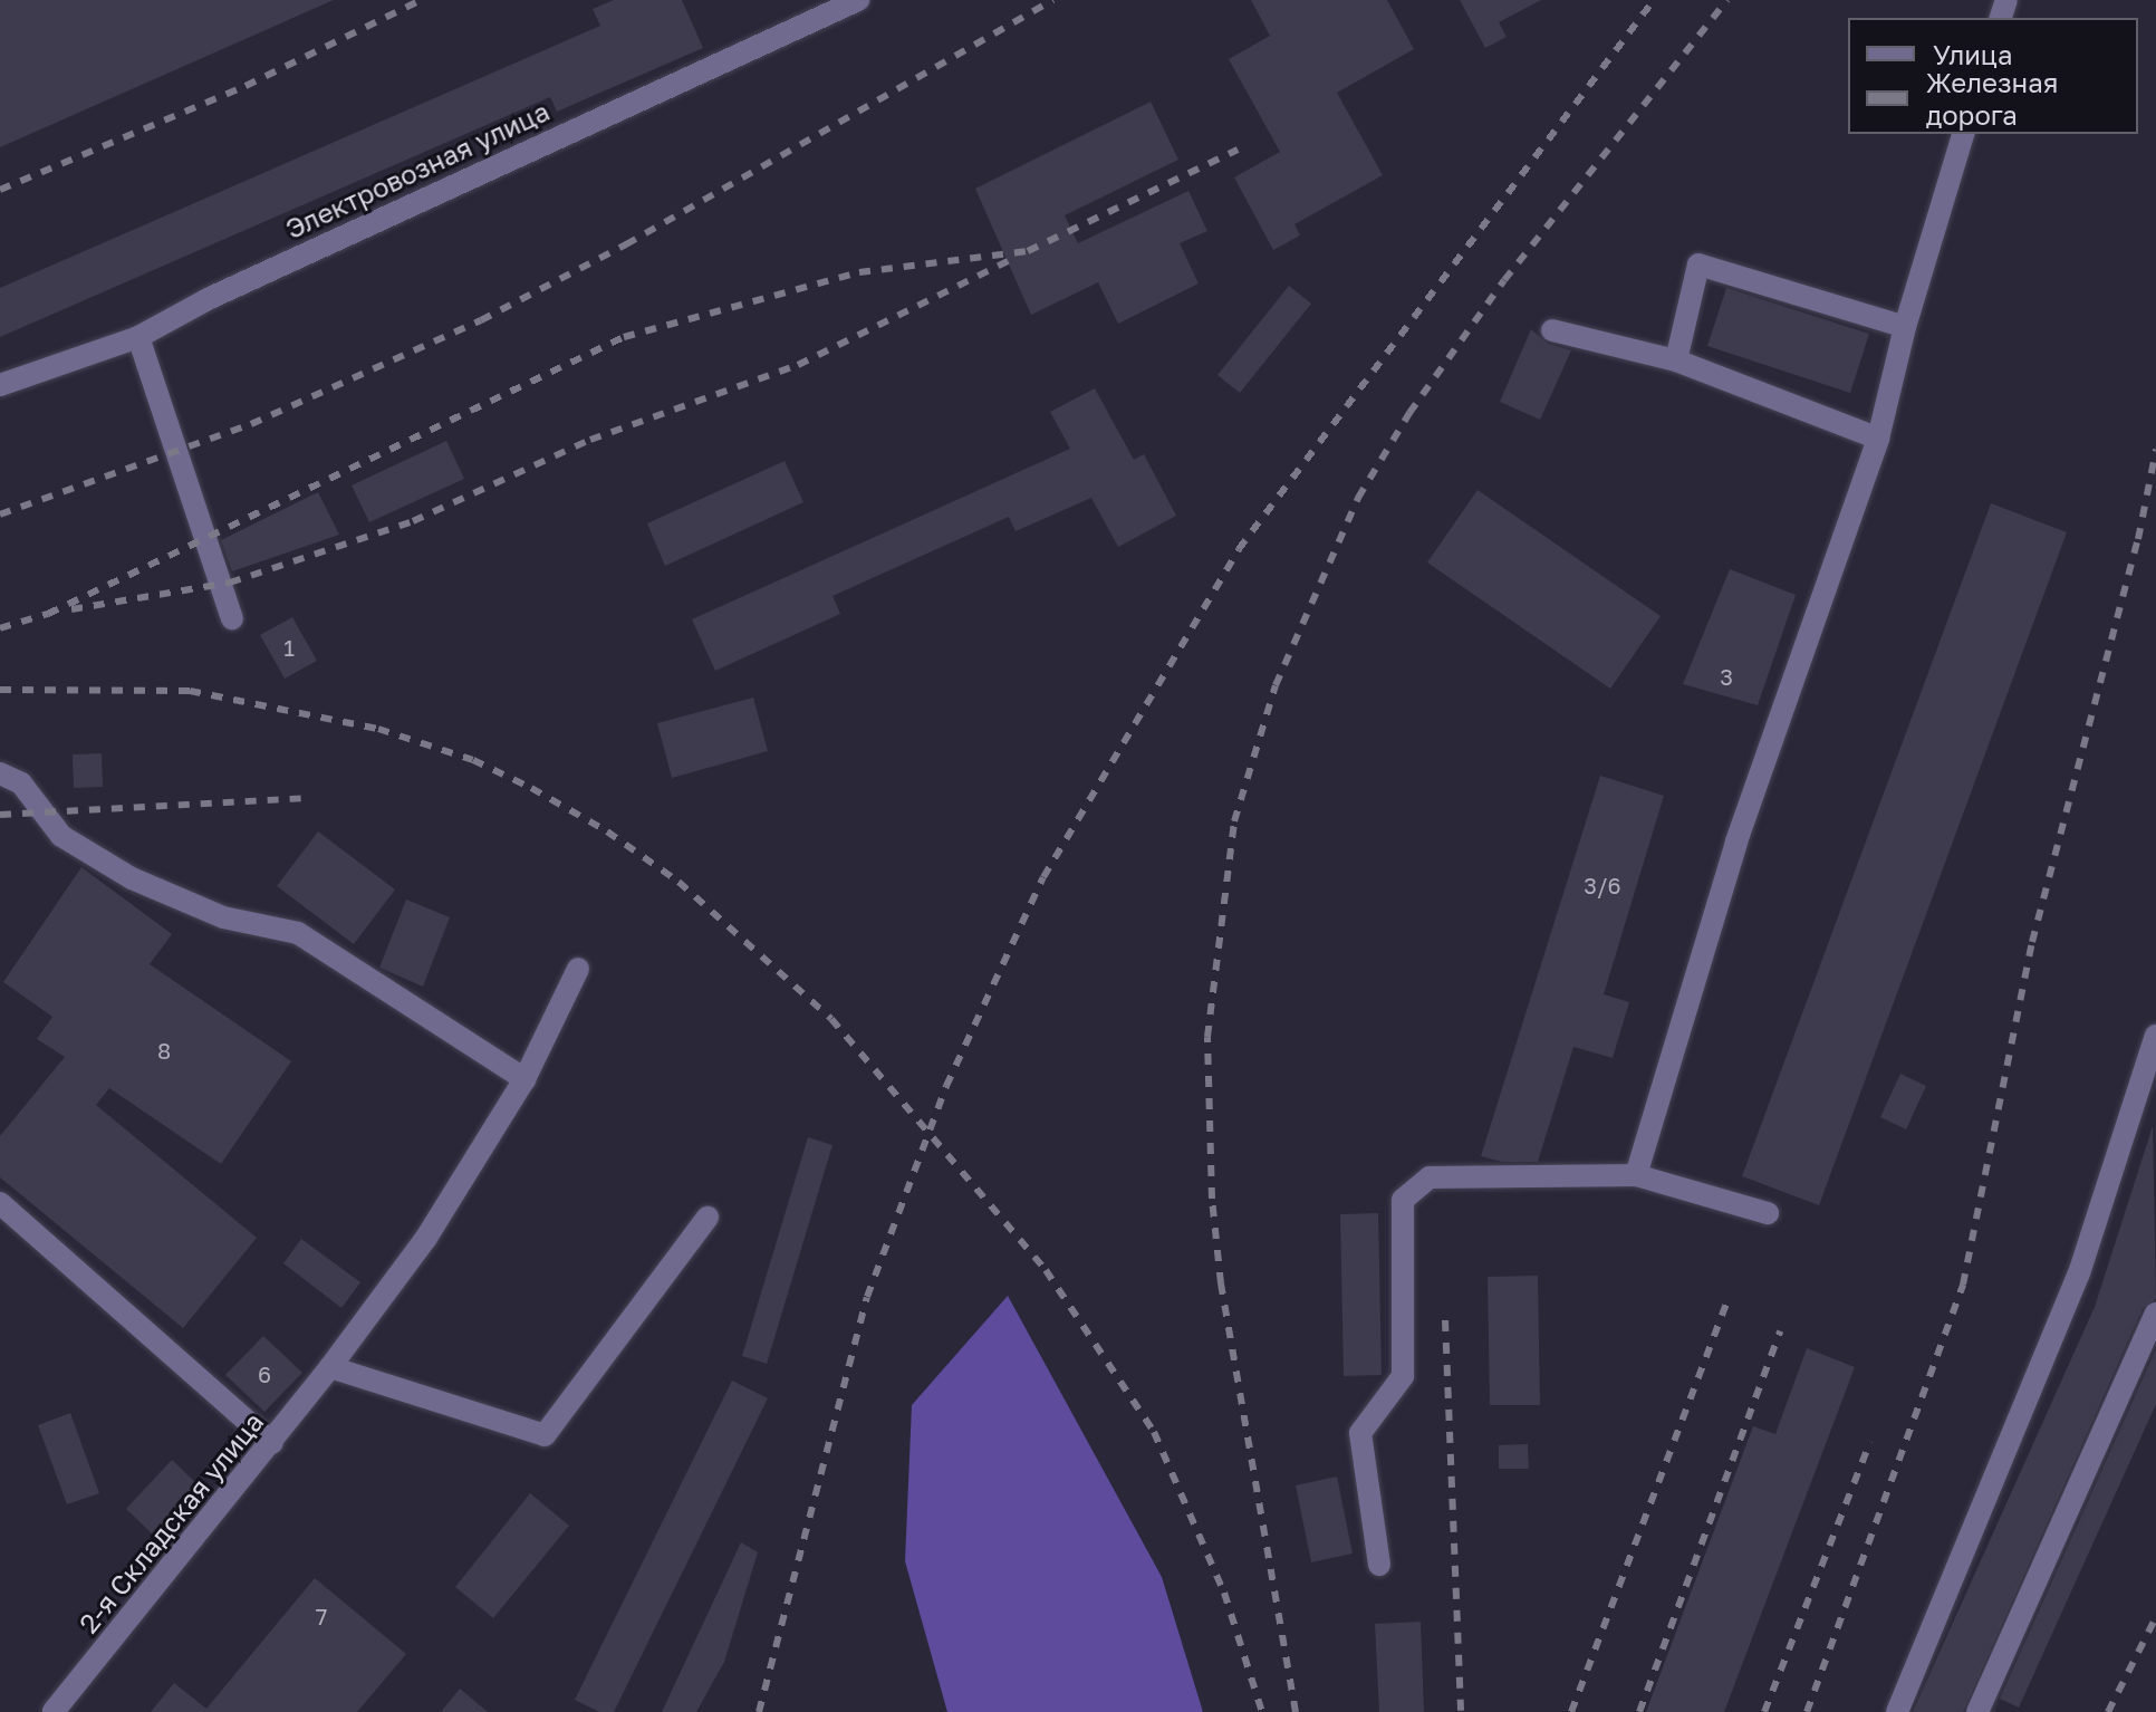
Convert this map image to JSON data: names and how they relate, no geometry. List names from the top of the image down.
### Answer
{
  "streets": {
    "street": ["Электровозная улица", "2-я Складская улица"]
  },
  "house_numbers": [
    "1",
    "3",
    "3/6",
    "8",
    "6",
    "7"
  ],
  "legend": ["Улица", "Железная дорога"]
}
